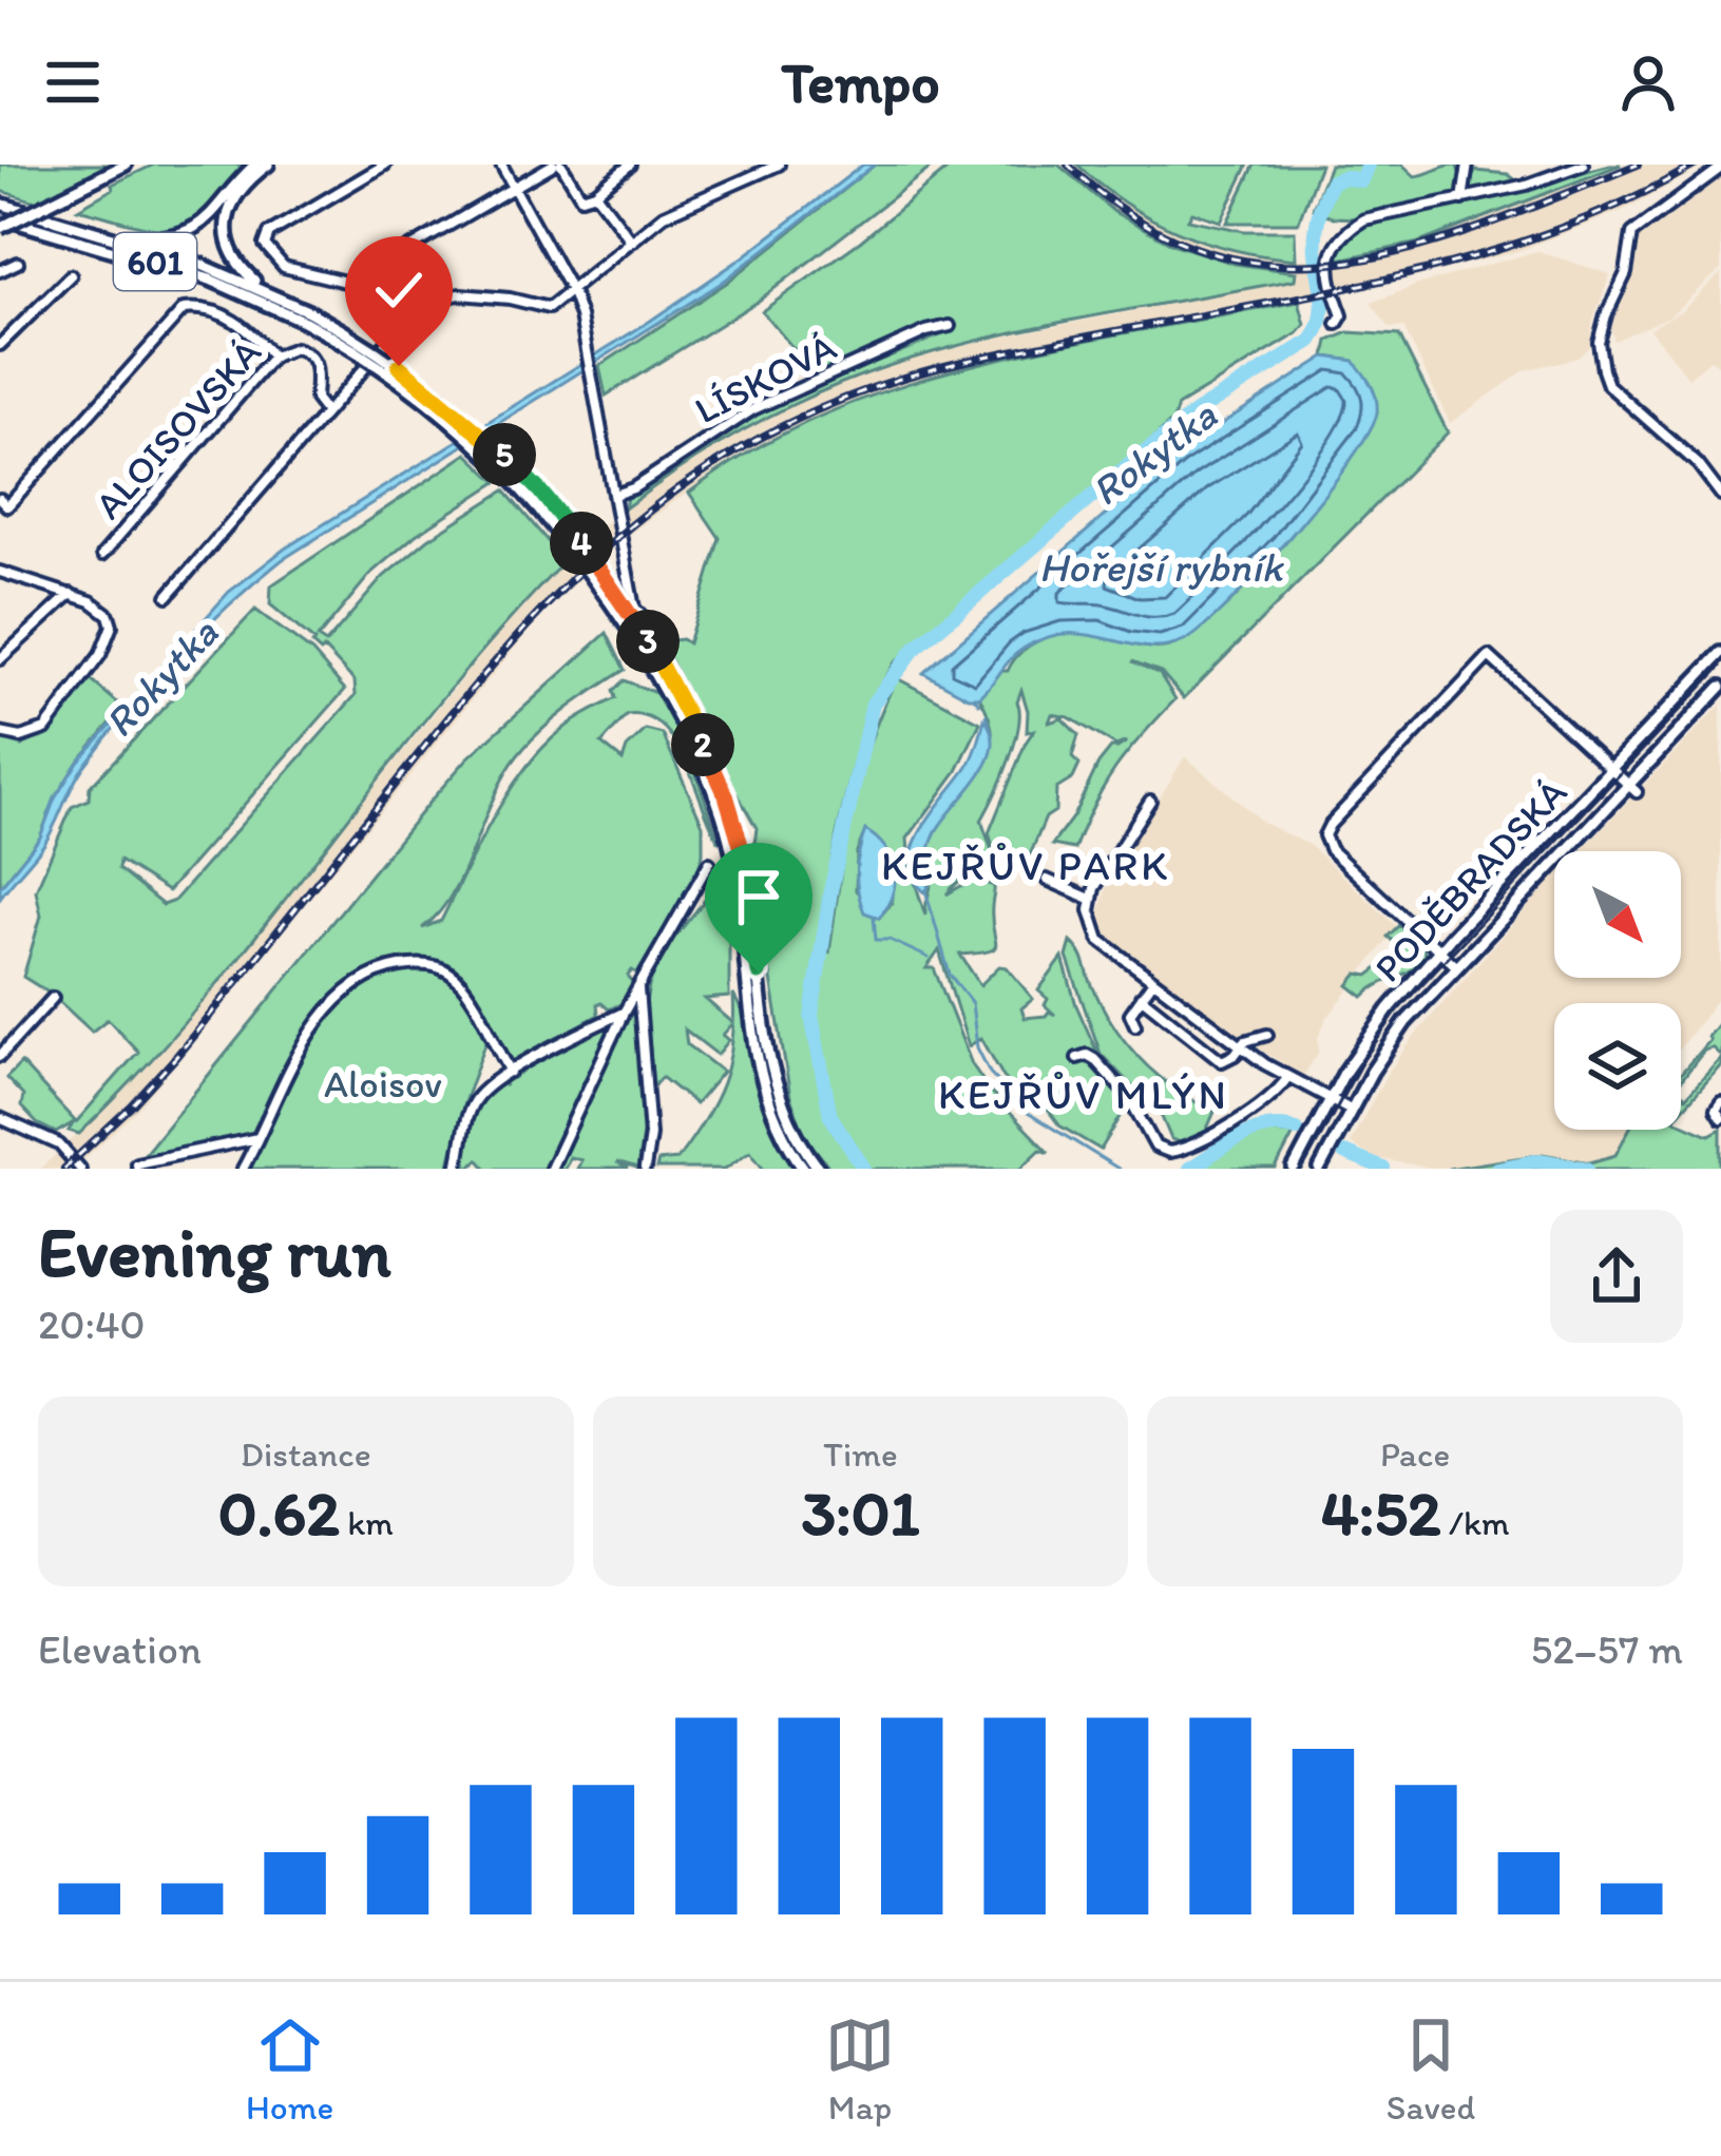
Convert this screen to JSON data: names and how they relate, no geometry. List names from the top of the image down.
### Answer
{
  "streets": {
    "main road": ["601", "PODĚBRADSKÁ"],
    "street": ["LÍSKOVÁ", "ALOISOVSKÁ"]
  },
  "districts": ["KEJŘŮV PARK", "KEJŘŮV MLÝN"],
  "water": ["Rokytka", "Hořejší rybník"],
  "parks": ["Aloisov"],
  "north": "bottom right",
  "page": {
    "header": "Tempo",
    "pins": [
      "5",
      "4",
      "3",
      "2"
    ],
    "heading": ["Evening run", "20:40"],
    "stats": [
      ["Distance", "0.62 km"],
      ["Time", "3:01"],
      ["Pace", "4:52 /km"]
    ],
    "chart": ["Elevation", "52–57 m"],
    "tabs": ["Home", "Map", "Saved"]
  }
}
